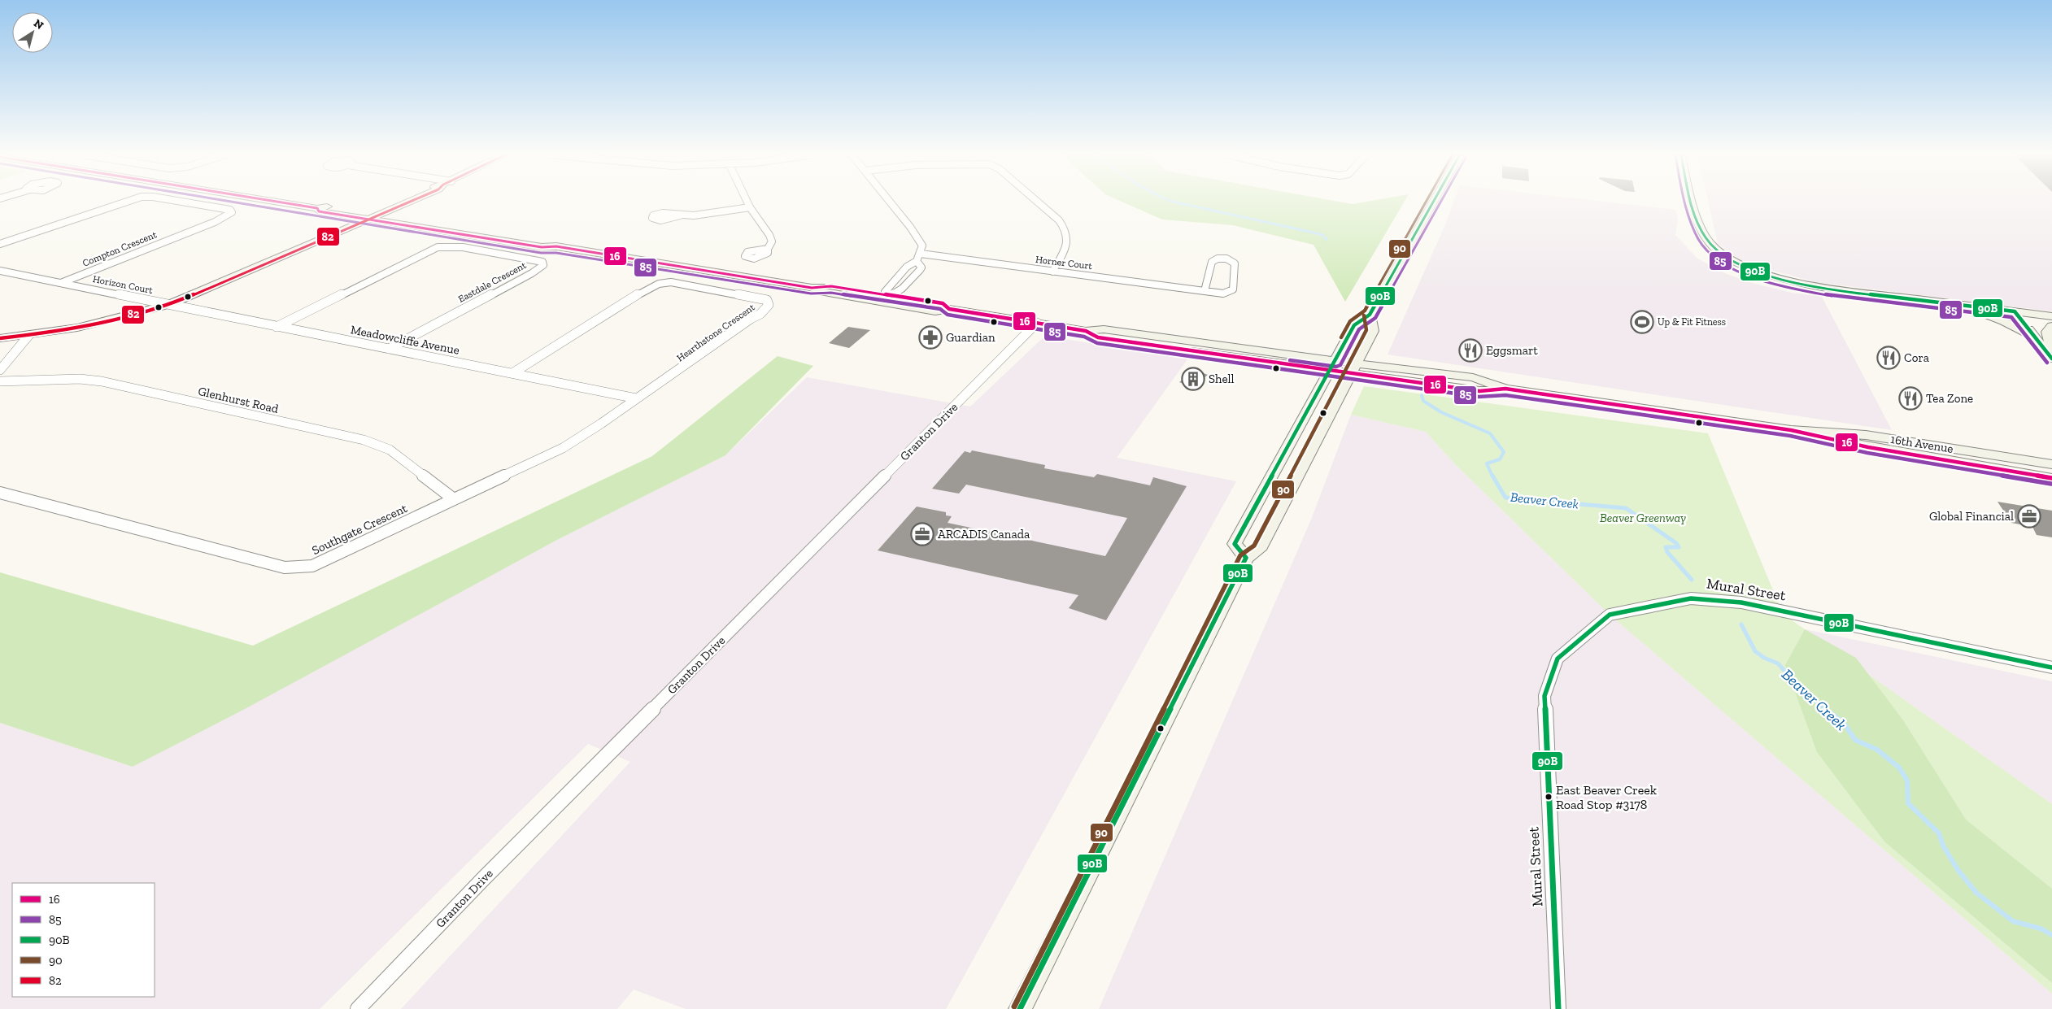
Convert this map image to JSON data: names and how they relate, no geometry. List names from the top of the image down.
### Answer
{
  "streets": {
    "main road": ["16th Avenue"],
    "street": [
      "Compton Crescent",
      "Horner Court",
      "Eastdale Crescent",
      "Horizon Court",
      "Hearthstone Crescent",
      "Meadowcliffe Avenue",
      "Glenhurst Road",
      "Granton Drive",
      "Southgate Crescent",
      "Mural Street"
    ]
  },
  "crossings": [
    ["Compton Crescent", "Horizon Court"],
    ["Eastdale Crescent", "Meadowcliffe Avenue"],
    ["Horizon Court", "Meadowcliffe Avenue"],
    ["Hearthstone Crescent", "Meadowcliffe Avenue"],
    ["Hearthstone Crescent", "Southgate Crescent"],
    ["Meadowcliffe Avenue", "Southgate Crescent"],
    ["Glenhurst Road", "Southgate Crescent"],
    ["Granton Drive", "16th Avenue"]
  ],
  "water": ["Beaver Creek"],
  "parks": ["Beaver Greenway"],
  "places": {
    "sports": ["Up & Fit Fitness"],
    "pharmacy": ["Guardian"],
    "restaurant": ["Eggsmart", "Cora", "Tea Zone"],
    "building": ["Shell"],
    "office": ["Global Financial", "ARCADIS Canada"],
    "other": ["East Beaver Creek Road Stop #3178"]
  },
  "lines": [
    "transit line 16",
    "transit line 85",
    "transit line 90B",
    "transit line 90",
    "transit line 82"
  ],
  "legend": [
    "16",
    "85",
    "90B",
    "90",
    "82"
  ],
  "north": "top right"
}
